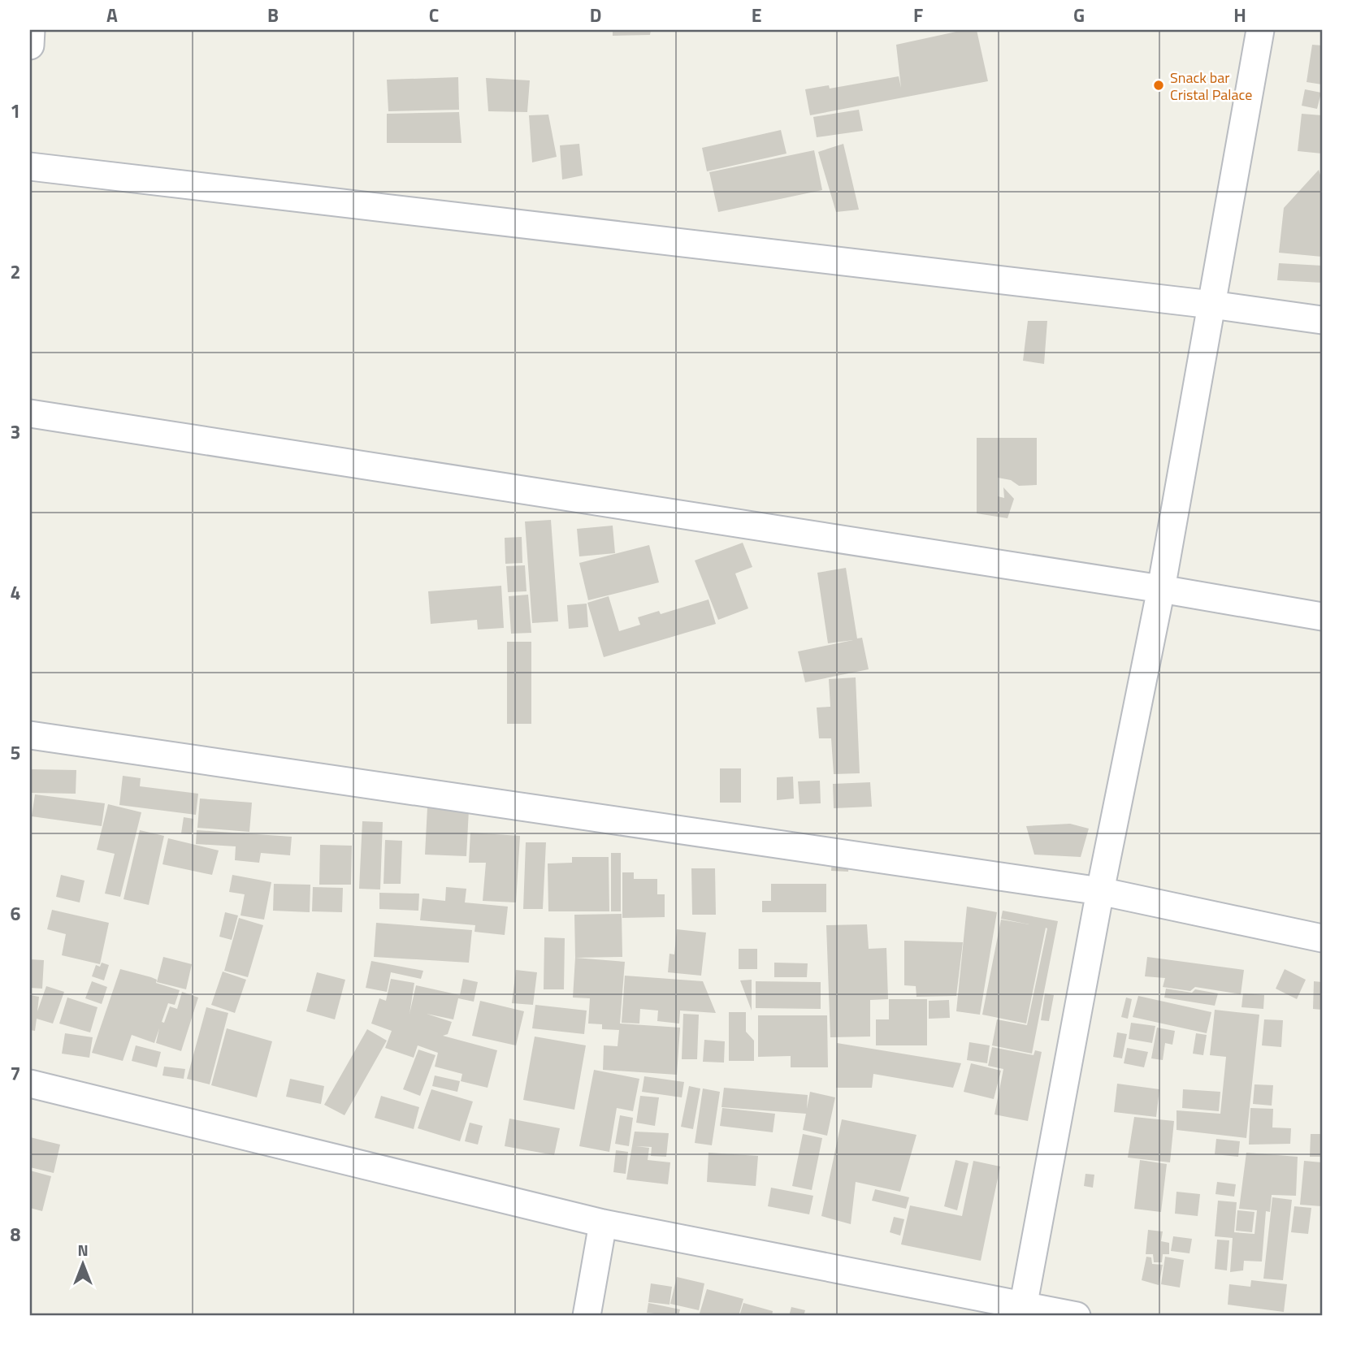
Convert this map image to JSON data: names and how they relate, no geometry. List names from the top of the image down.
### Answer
{
  "places": ["Snack bar Cristal Palace"],
  "north": "top",
  "grid": {
    "columns": [
      "A",
      "B",
      "C",
      "D",
      "E",
      "F",
      "G",
      "H"
    ],
    "rows": [
      "1",
      "2",
      "3",
      "4",
      "5",
      "6",
      "7",
      "8"
    ]
  }
}
